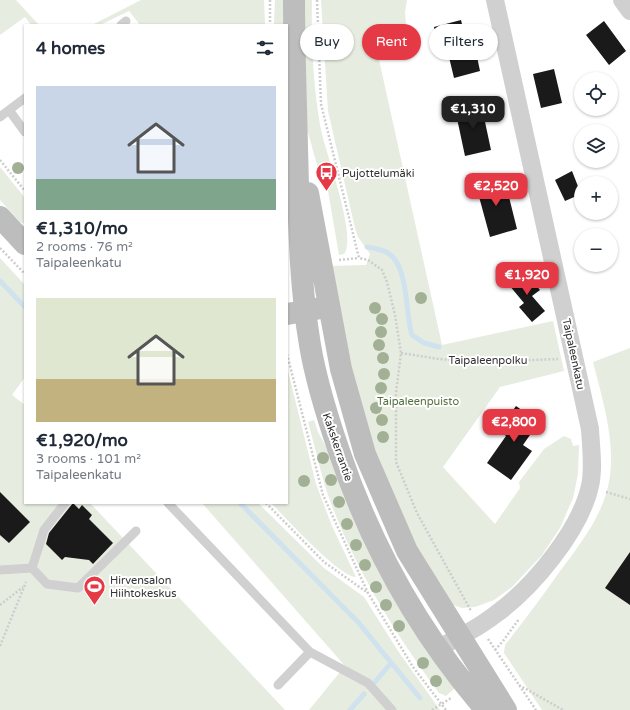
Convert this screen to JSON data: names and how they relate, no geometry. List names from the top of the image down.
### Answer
{
  "streets": {
    "main road": ["Kakskerrantie"],
    "street": ["Taipaleenkatu"],
    "path": ["Taipaleenpolku"]
  },
  "crossings": [
    ["Taipaleenkatu", "Taipaleenpolku"],
    ["Taipaleenkatu", "Kakskerrantie"]
  ],
  "parks": ["Taipaleenpuisto"],
  "places": {
    "bus stop": ["Pujottelumäki"],
    "sports": ["Hirvensalon Hiihtokeskus"]
  },
  "page": {
    "chip": ["Buy", "Rent", "Filters"],
    "heading": "4 homes",
    "map_buttons": ["+", "−"],
    "list": [
      {
        "name": "€1,310/mo",
        "note": "2 rooms · 76 m² · Taipaleenkatu"
      },
      {
        "name": "€1,920/mo",
        "note": "3 rooms · 101 m² · Taipaleenkatu"
      }
    ],
    "price": [
      "€1,310",
      "€2,520",
      "€1,920",
      "€2,800"
    ]
  }
}
